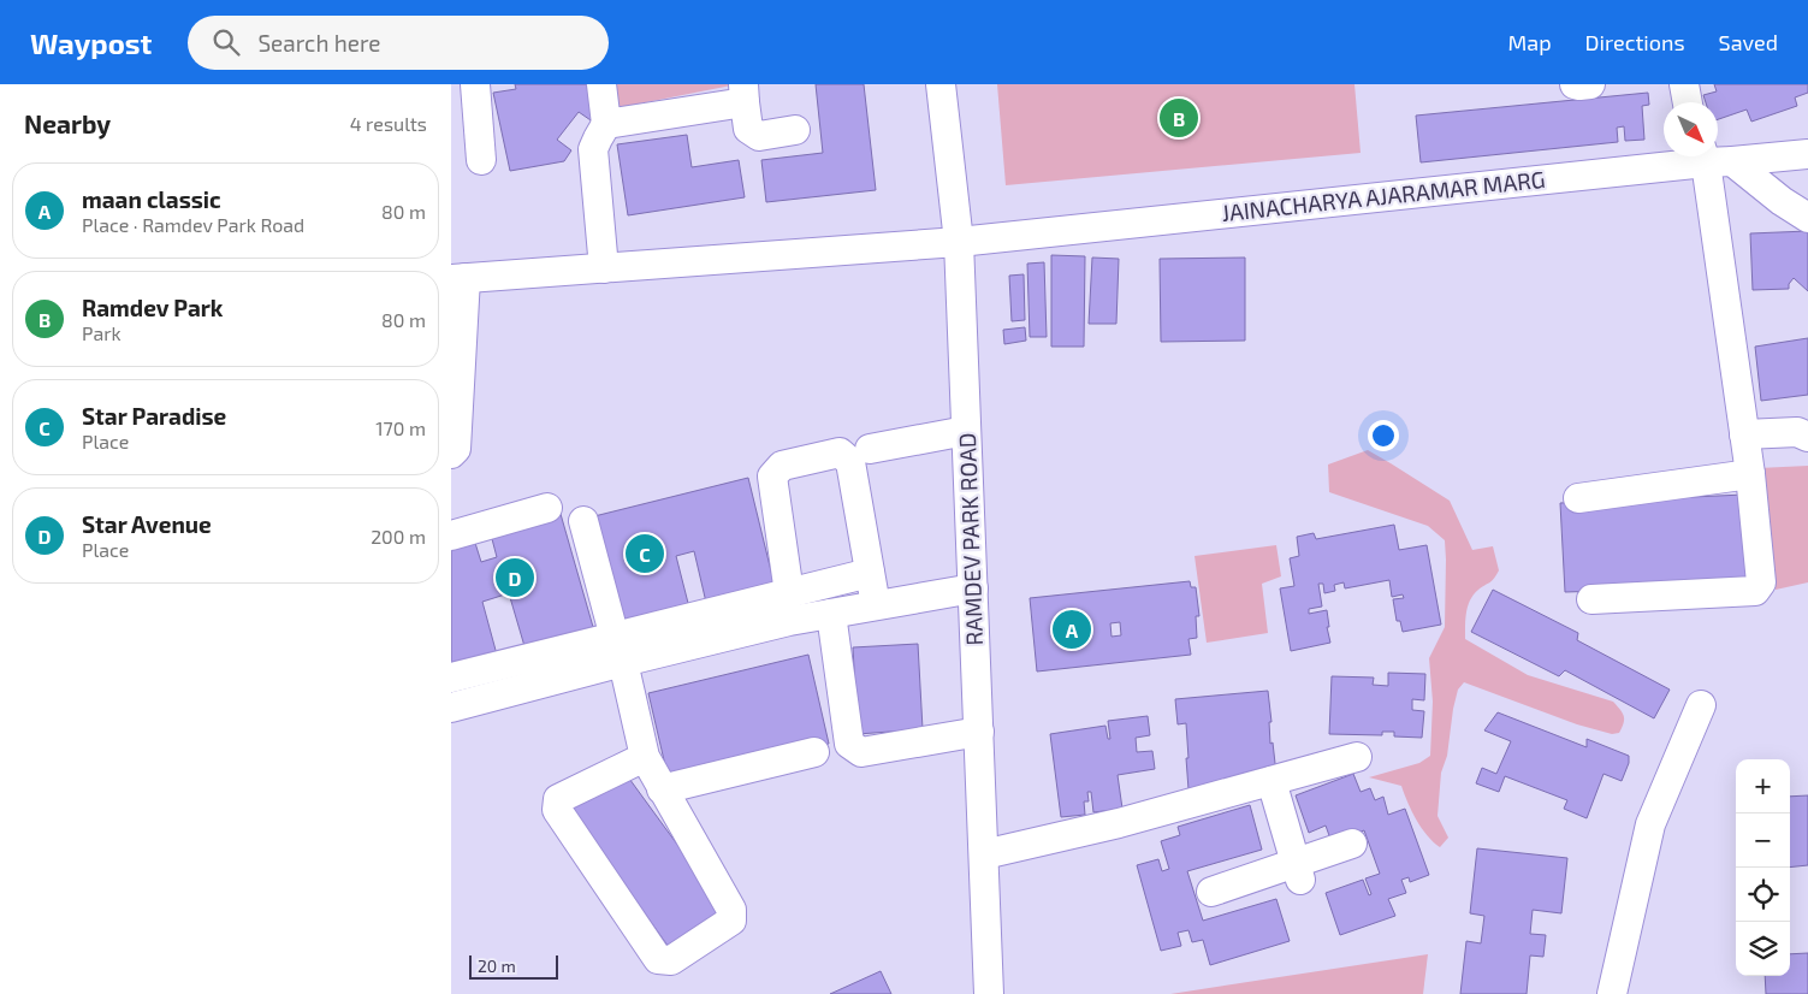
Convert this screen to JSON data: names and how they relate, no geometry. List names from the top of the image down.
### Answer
{
  "streets": {
    "street": ["JAINACHARYA AJARAMAR MARG", "RAMDEV PARK ROAD"]
  },
  "crossings": [
    ["JAINACHARYA AJARAMAR MARG", "RAMDEV PARK ROAD"]
  ],
  "scale_bar": "20 m",
  "north": "bottom right",
  "page": {
    "header": "Waypost",
    "search": "Search here",
    "nav": ["Map", "Directions", "Saved"],
    "heading": ["Nearby", "4 results"],
    "pins": [
      "B",
      "C",
      "D",
      "A"
    ],
    "list": [
      {
        "mark": "A",
        "name": "maan classic",
        "note": "Place · Ramdev Park Road",
        "value": "80 m"
      },
      {
        "mark": "B",
        "name": "Ramdev Park",
        "note": "Park",
        "value": "80 m"
      },
      {
        "mark": "C",
        "name": "Star Paradise",
        "note": "Place",
        "value": "170 m"
      },
      {
        "mark": "D",
        "name": "Star Avenue",
        "note": "Place",
        "value": "200 m"
      }
    ],
    "map_buttons": ["+", "−"],
    "scale": "20 m"
  }
}
